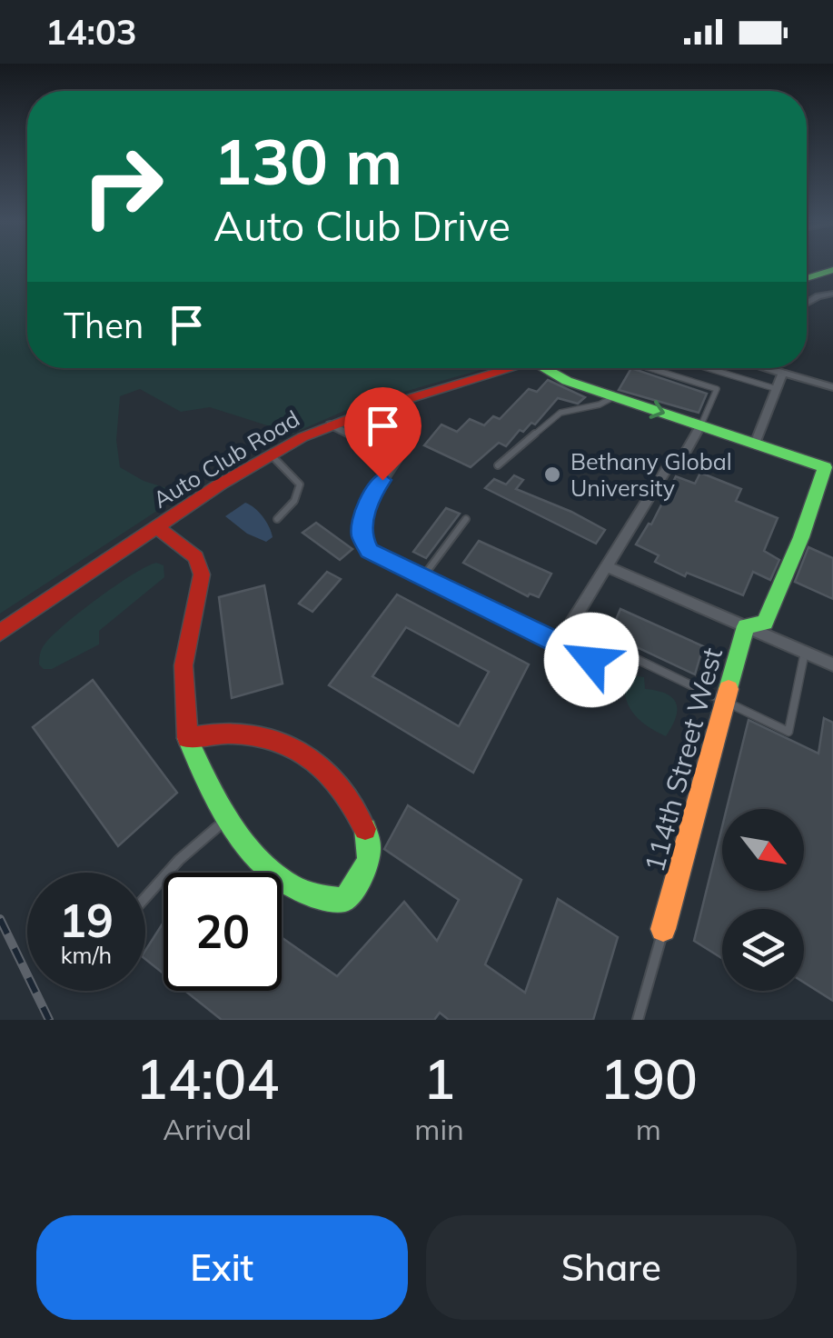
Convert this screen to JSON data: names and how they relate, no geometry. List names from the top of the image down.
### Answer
{
  "streets": {
    "street": ["Auto Club Road", "114th Street West"]
  },
  "places": ["Bethany Global University"],
  "north": "bottom right",
  "page": {
    "status": "14:03",
    "turn": ["130 m", "Auto Club Drive"],
    "then": "Then",
    "speed": "19 km/h",
    "limit": "20",
    "eta": [
      "14:04",
      "Arrival",
      "1",
      "min",
      "190",
      "m"
    ],
    "buttons": ["Exit", "Share"]
  }
}
